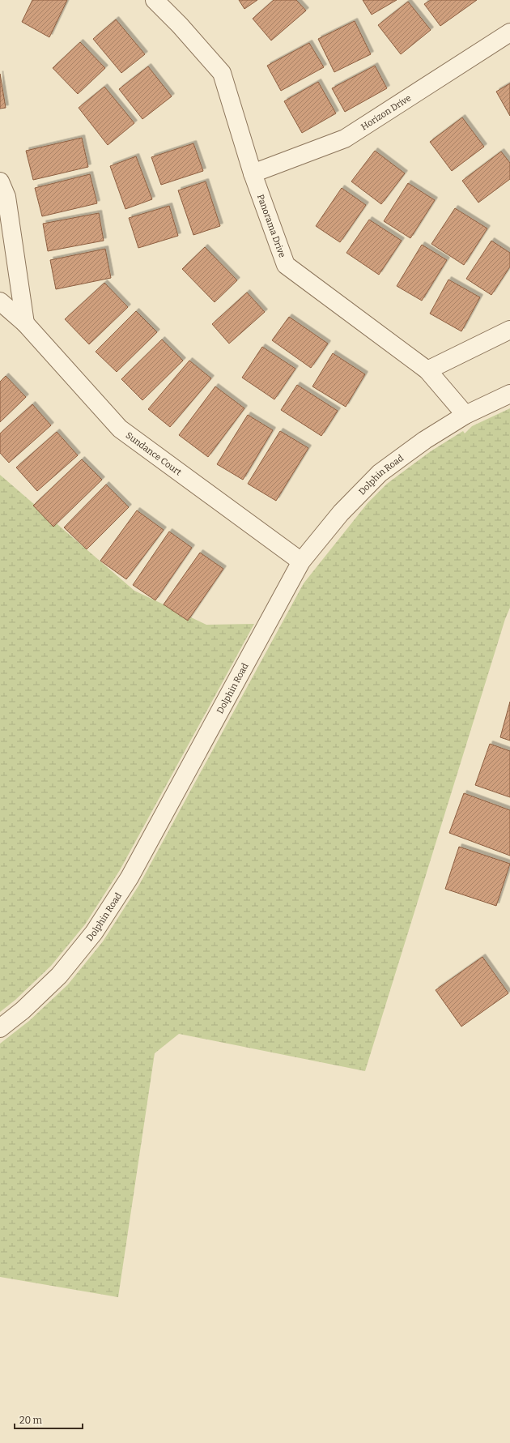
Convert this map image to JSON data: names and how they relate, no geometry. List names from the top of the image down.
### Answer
{
  "streets": {
    "street": [
      "Horizon Drive",
      "Panorama Drive",
      "Sundance Court",
      "Dolphin Road"
    ]
  },
  "crossings": [
    ["Horizon Drive", "Panorama Drive"],
    ["Panorama Drive", "Dolphin Road"],
    ["Sundance Court", "Dolphin Road"]
  ],
  "scale_bar": "20 m"
}
